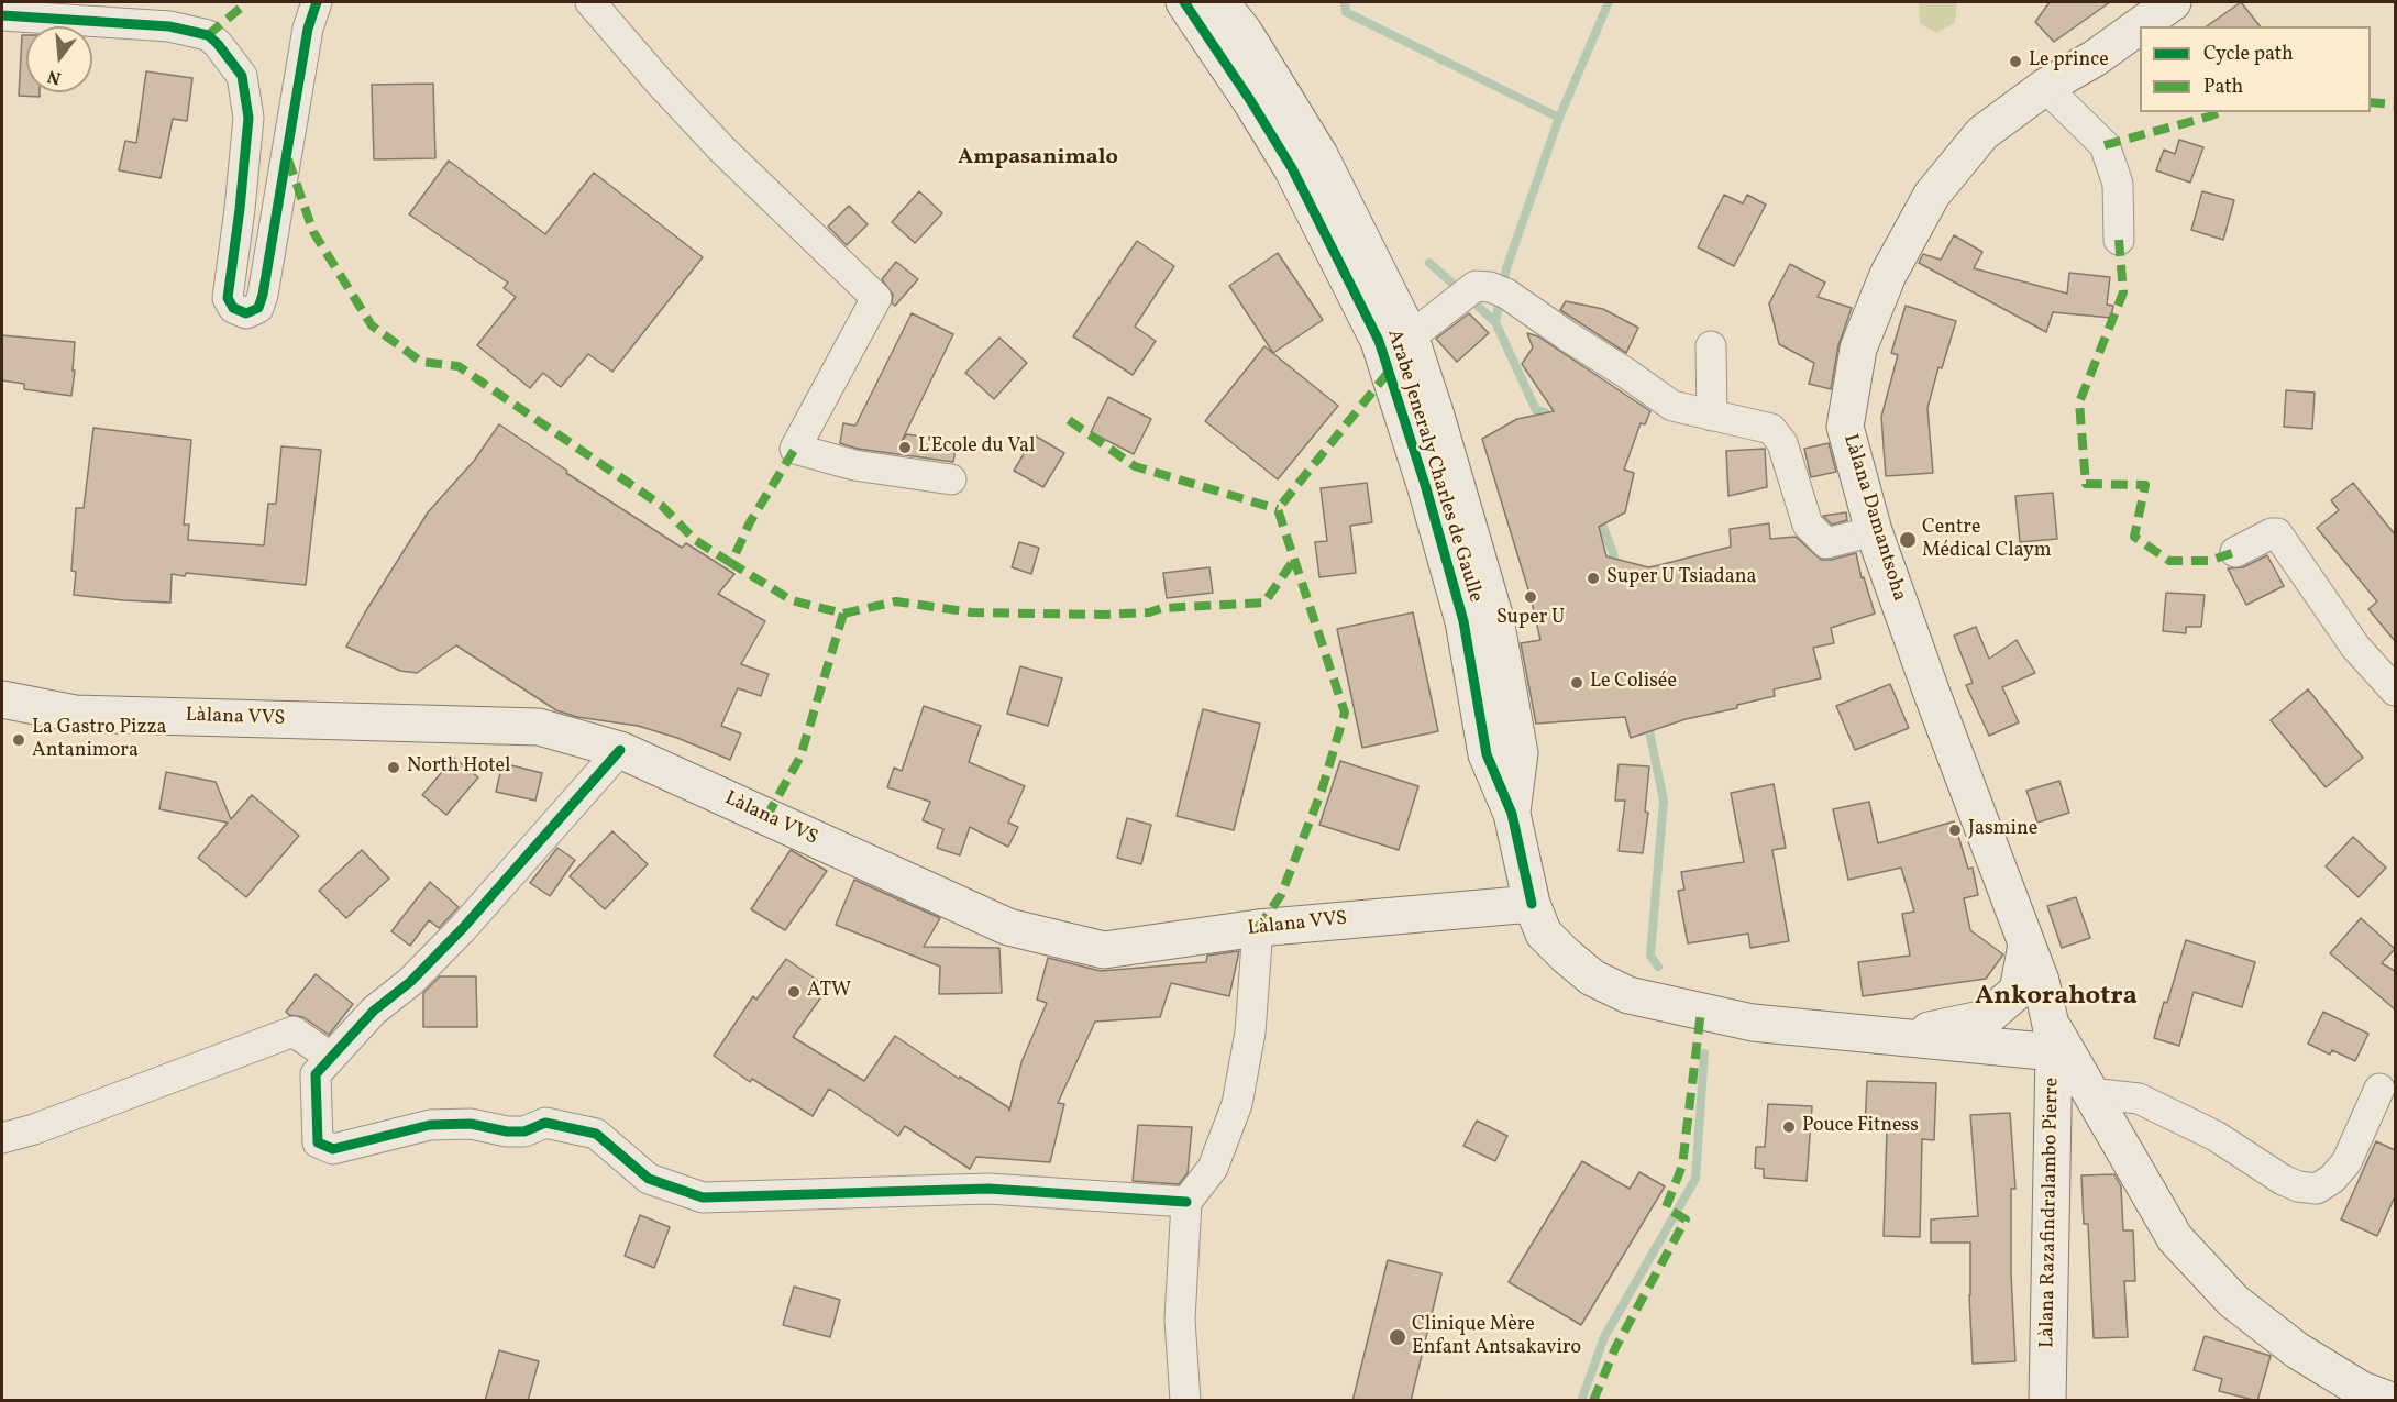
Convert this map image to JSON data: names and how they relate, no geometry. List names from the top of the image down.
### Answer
{
  "streets": {
    "main road": [
      "Arabe Jeneraly Charles de Gaulle",
      "Làlana Damantsoha",
      "Làlana VVS",
      "Làlana Razafindralambo Pierre"
    ]
  },
  "crossings": [
    ["Arabe Jeneraly Charles de Gaulle", "Làlana Damantsoha"],
    ["Arabe Jeneraly Charles de Gaulle", "Làlana VVS"],
    ["Arabe Jeneraly Charles de Gaulle", "Làlana Razafindralambo Pierre"],
    ["Làlana Damantsoha", "Làlana Razafindralambo Pierre"]
  ],
  "districts": ["Ampasanimalo", "Ankorahotra"],
  "places": [
    "Le prince",
    "L'Ecole du Val",
    "Centre Médical Claym",
    "Super U Tsiadana",
    "Super U",
    "Le Colisée",
    "La Gastro Pizza Antanimora",
    "North Hotel",
    "Jasmine",
    "ATW",
    "Pouce Fitness",
    "Clinique Mère Enfant Antsakaviro"
  ],
  "legend": ["Cycle path", "Path"],
  "north": "bottom"
}
